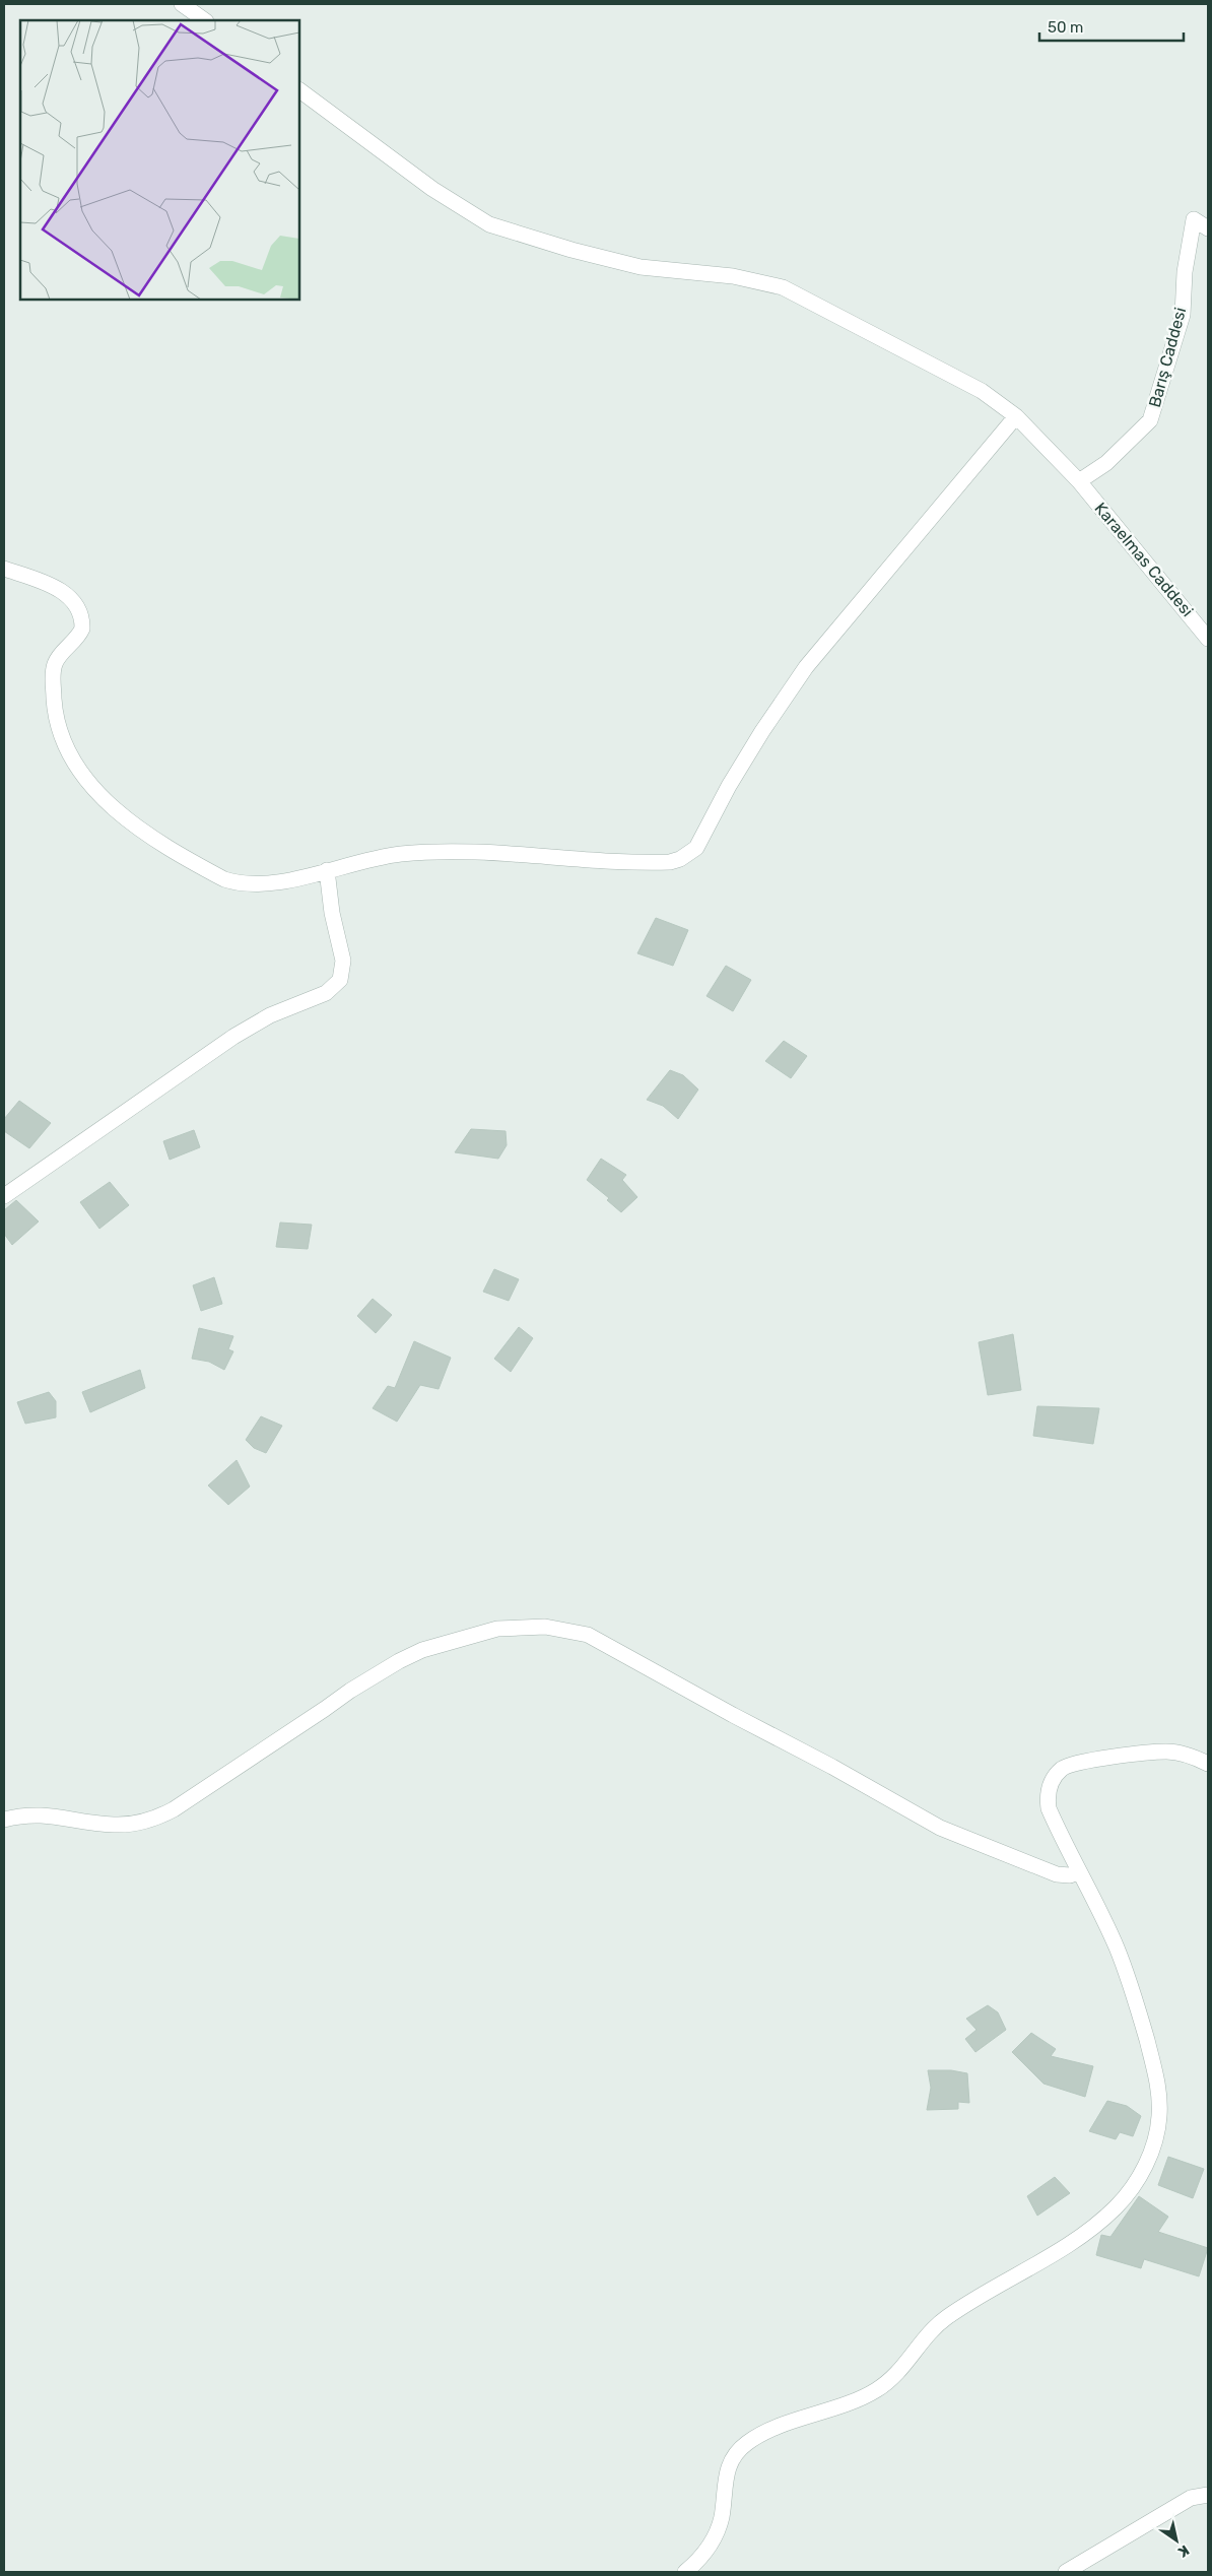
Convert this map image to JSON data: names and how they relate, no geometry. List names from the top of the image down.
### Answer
{
  "streets": {
    "street": ["Barış Caddesi", "Karaelmas Caddesi"]
  },
  "crossings": [
    ["Barış Caddesi", "Karaelmas Caddesi"]
  ],
  "scale_bar": "50 m",
  "north": "bottom right"
}
